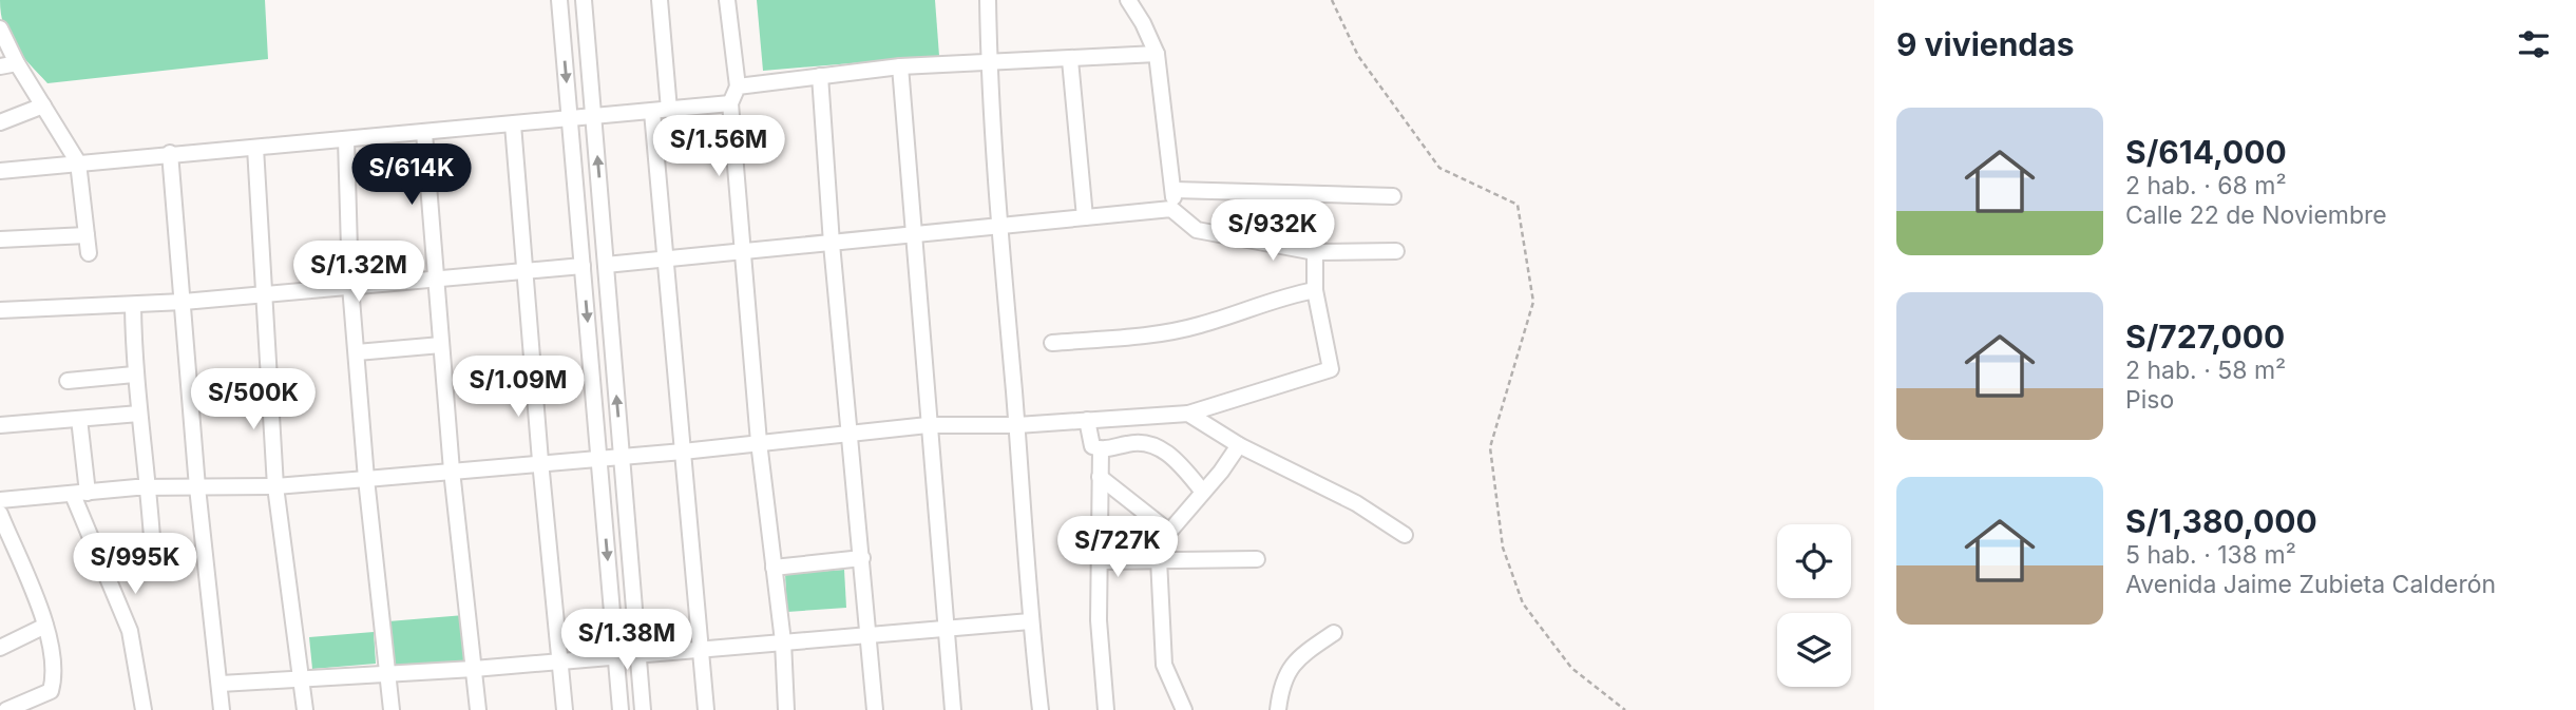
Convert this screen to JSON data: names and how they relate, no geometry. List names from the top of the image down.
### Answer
{
  "page": {
    "heading": "9 viviendas",
    "list": [
      {
        "name": "S/614,000",
        "note": "2 hab. · 68 m² · Calle 22 de Noviembre"
      },
      {
        "name": "S/727,000",
        "note": "2 hab. · 58 m² · Piso"
      },
      {
        "name": "S/1,380,000",
        "note": "5 hab. · 138 m² · Avenida Jaime Zubieta Calderón"
      }
    ],
    "price": [
      "S/1.56M",
      "S/614K",
      "S/932K",
      "S/1.32M",
      "S/1.09M",
      "S/500K",
      "S/727K",
      "S/995K",
      "S/1.38M"
    ]
  }
}
